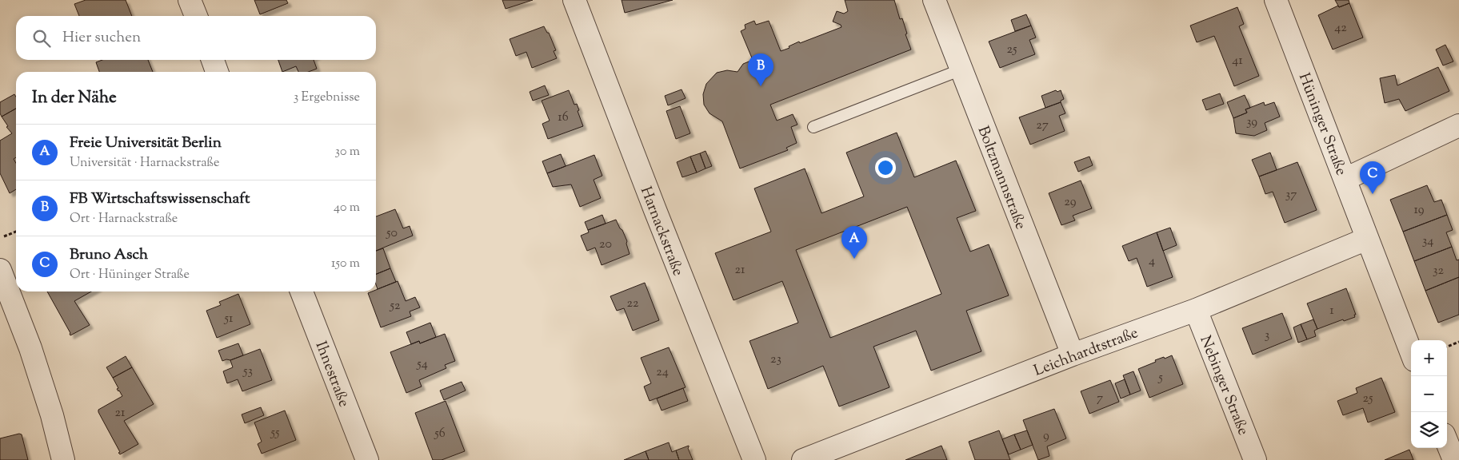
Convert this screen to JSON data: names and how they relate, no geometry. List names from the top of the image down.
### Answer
{
  "streets": {
    "street": [
      "Hüninger Straße",
      "Boltzmannstraße",
      "Harnackstraße",
      "Leichhardtstraße",
      "Ihnestraße",
      "Nebinger Straße"
    ]
  },
  "crossings": [
    ["Hüninger Straße", "Leichhardtstraße"],
    ["Boltzmannstraße", "Leichhardtstraße"],
    ["Leichhardtstraße", "Nebinger Straße"]
  ],
  "house_numbers": [
    "42",
    "25",
    "41",
    "16",
    "39",
    "27",
    "37",
    "29",
    "19",
    "50",
    "34",
    "20",
    "4",
    "21",
    "32",
    "22",
    "52",
    "1",
    "51",
    "3",
    "23",
    "54",
    "53",
    "24",
    "5",
    "7",
    "25",
    "21",
    "55",
    "56",
    "9"
  ],
  "page": {
    "search": "Hier suchen",
    "pins": ["B", "C", "A"],
    "heading": ["In der Nähe", "3 Ergebnisse"],
    "list": [
      {
        "mark": "A",
        "name": "Freie Universität Berlin",
        "note": "Universität · Harnackstraße",
        "value": "30 m"
      },
      {
        "mark": "B",
        "name": "FB Wirtschaftswissenschaft",
        "note": "Ort · Harnackstraße",
        "value": "40 m"
      },
      {
        "mark": "C",
        "name": "Bruno Asch",
        "note": "Ort · Hüninger Straße",
        "value": "150 m"
      }
    ],
    "map_buttons": ["+", "−"]
  }
}
